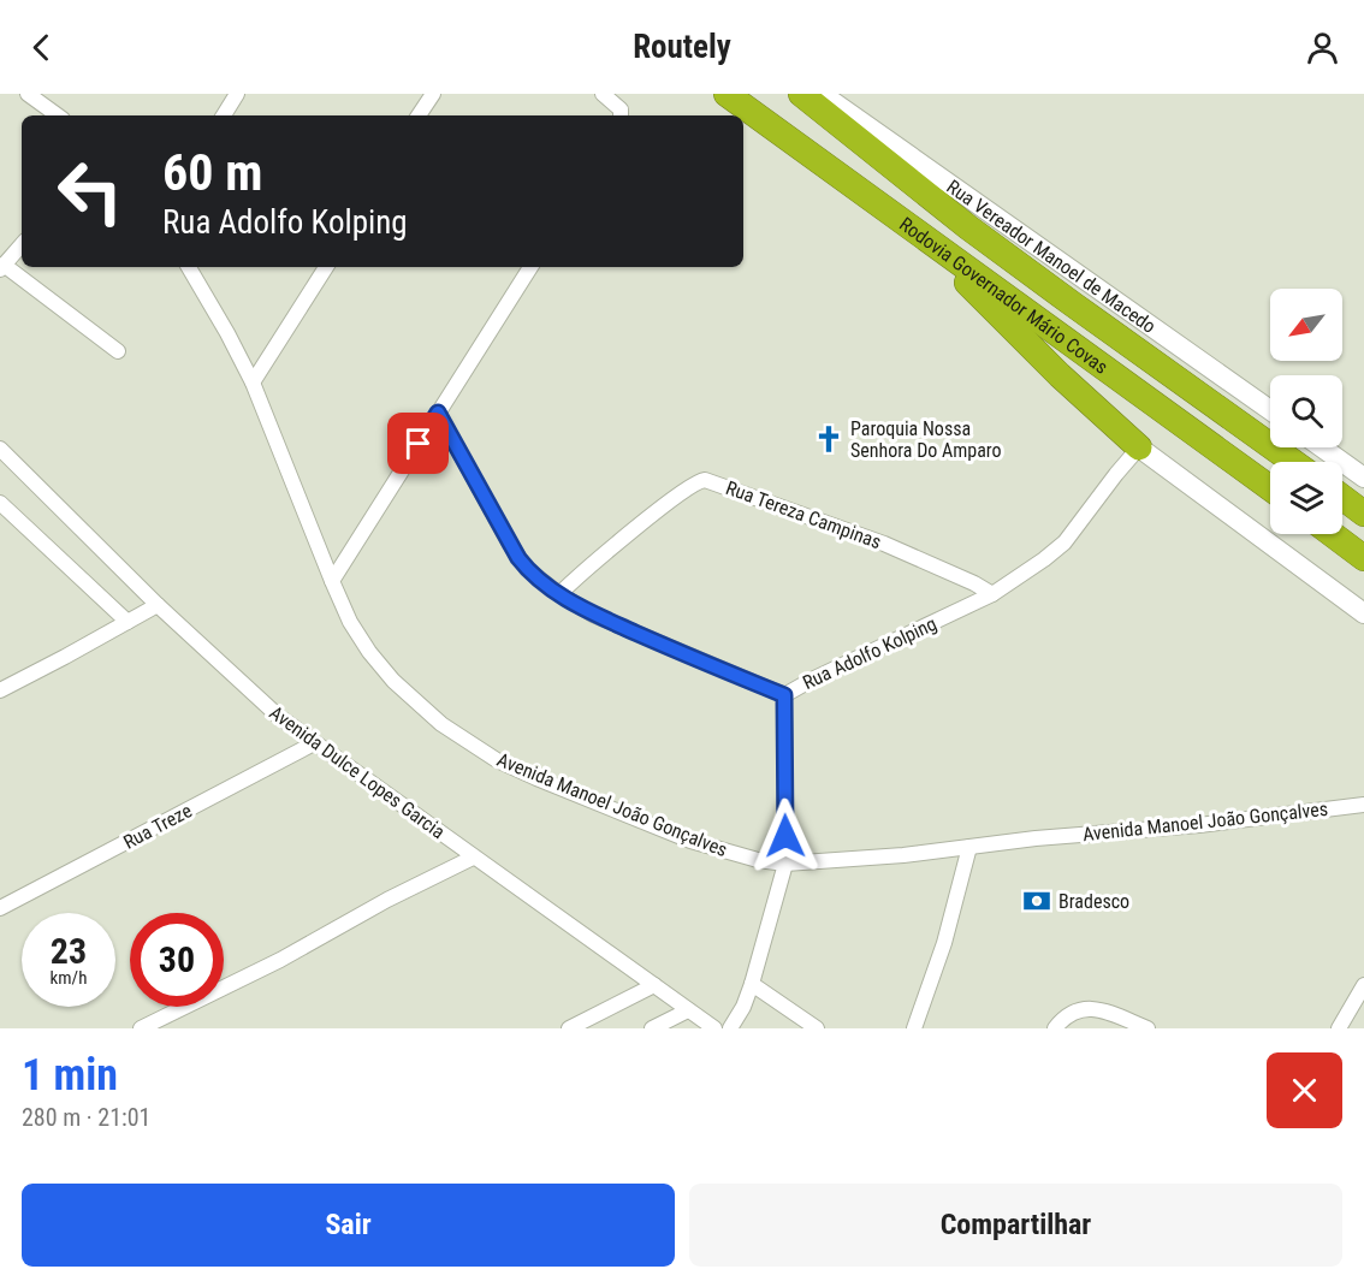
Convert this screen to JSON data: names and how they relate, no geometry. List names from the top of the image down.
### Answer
{
  "streets": {
    "highway": ["Rodovia Governador Mário Covas"],
    "street": [
      "Rua Vereador Manoel de Macedo",
      "Rua Tereza Campinas",
      "Rua Adolfo Kolping",
      "Avenida Dulce Lopes Garcia",
      "Avenida Manoel João Gonçalves",
      "Rua Treze"
    ]
  },
  "crossings": [
    ["Rua Tereza Campinas", "Rua Adolfo Kolping"],
    ["Avenida Dulce Lopes Garcia", "Rua Treze"]
  ],
  "places": {
    "church": ["Paroquia Nossa Senhora Do Amparo"],
    "bank": ["Bradesco"]
  },
  "north": "bottom left",
  "page": {
    "header": "Routely",
    "turn": ["60 m", "Rua Adolfo Kolping"],
    "speed": "23 km/h",
    "limit": "30",
    "heading": ["1 min", "280 m · 21:01"],
    "buttons": ["Sair", "Compartilhar"]
  }
}
